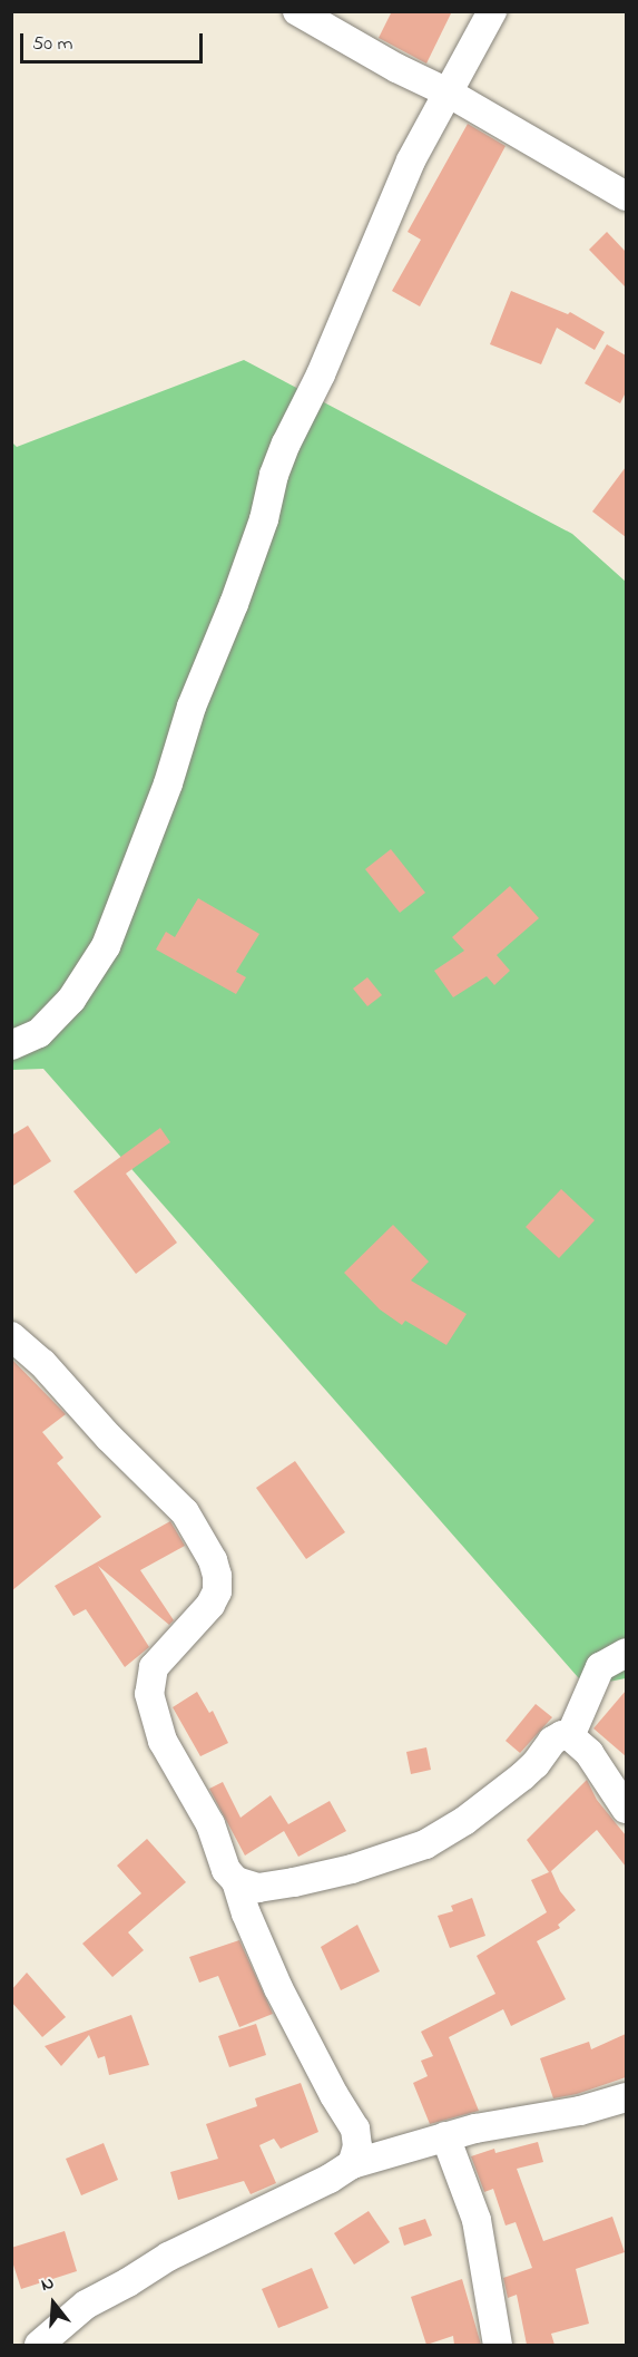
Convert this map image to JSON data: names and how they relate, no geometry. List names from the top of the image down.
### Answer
{
  "scale_bar": "50 m",
  "north": "top"
}
